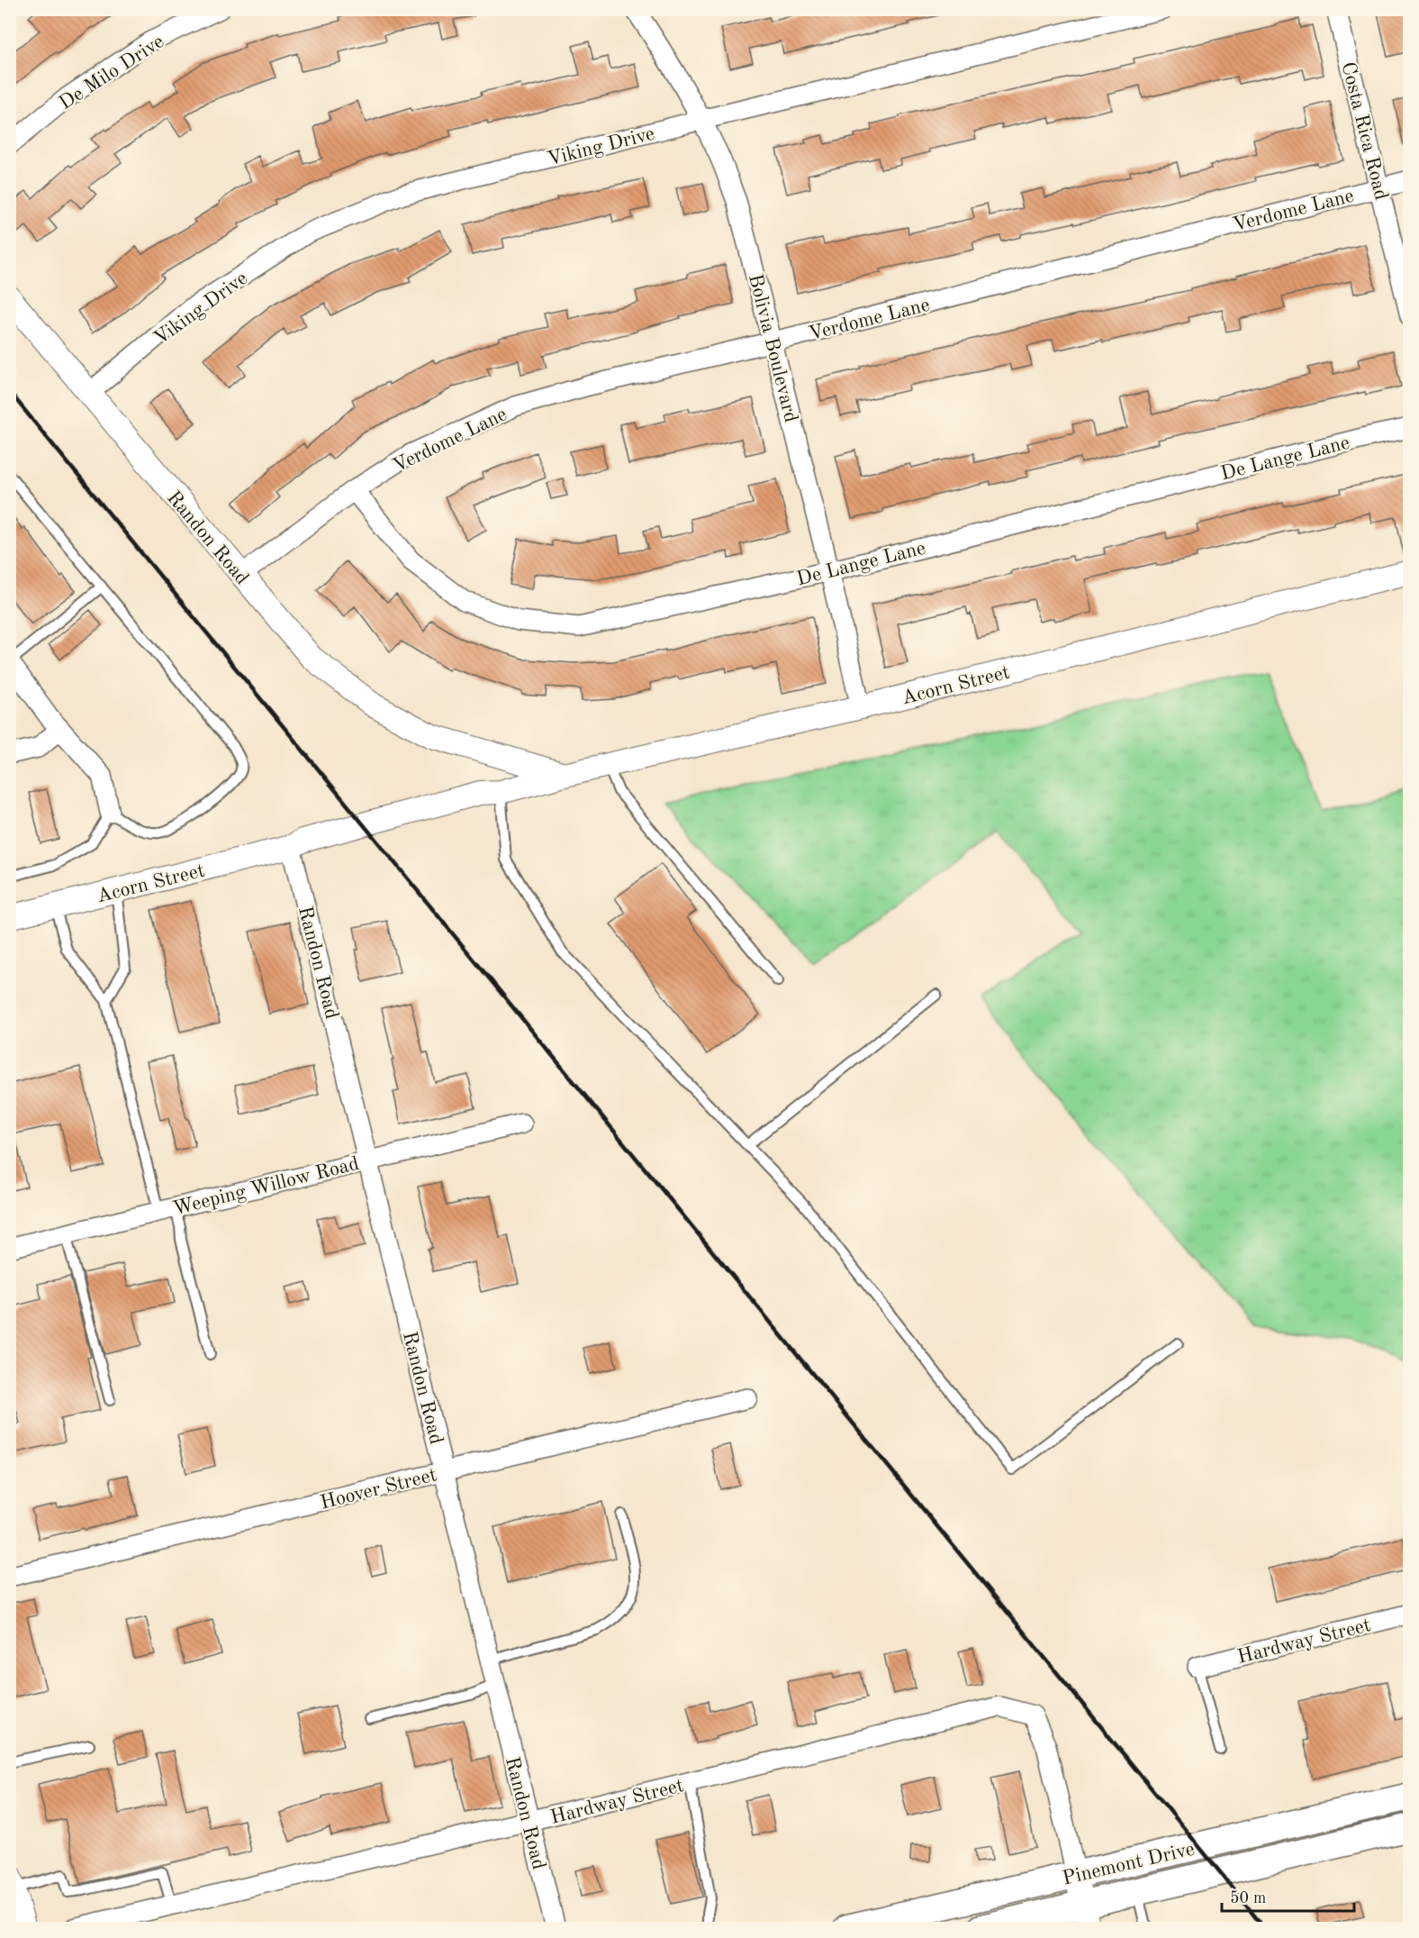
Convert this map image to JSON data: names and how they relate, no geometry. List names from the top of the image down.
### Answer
{
  "streets": {
    "main road": ["Pinemont Drive"],
    "street": [
      "De Milo Drive",
      "Costa Rica Road",
      "Viking Drive",
      "Verdome Lane",
      "Bolivia Boulevard",
      "De Lange Lane",
      "Randon Road",
      "Acorn Street",
      "Weeping Willow Road",
      "Hoover Street",
      "Hardway Street"
    ]
  },
  "crossings": [
    ["Costa Rica Road", "Verdome Lane"],
    ["Viking Drive", "Bolivia Boulevard"],
    ["Viking Drive", "Randon Road"],
    ["Verdome Lane", "Bolivia Boulevard"],
    ["Verdome Lane", "De Lange Lane"],
    ["Verdome Lane", "Randon Road"],
    ["Bolivia Boulevard", "De Lange Lane"],
    ["Bolivia Boulevard", "Acorn Street"],
    ["Randon Road", "Acorn Street"],
    ["Randon Road", "Weeping Willow Road"],
    ["Randon Road", "Hoover Street"],
    ["Randon Road", "Hardway Street"],
    ["Hardway Street", "Pinemont Drive"]
  ],
  "scale_bar": "50 m"
}
